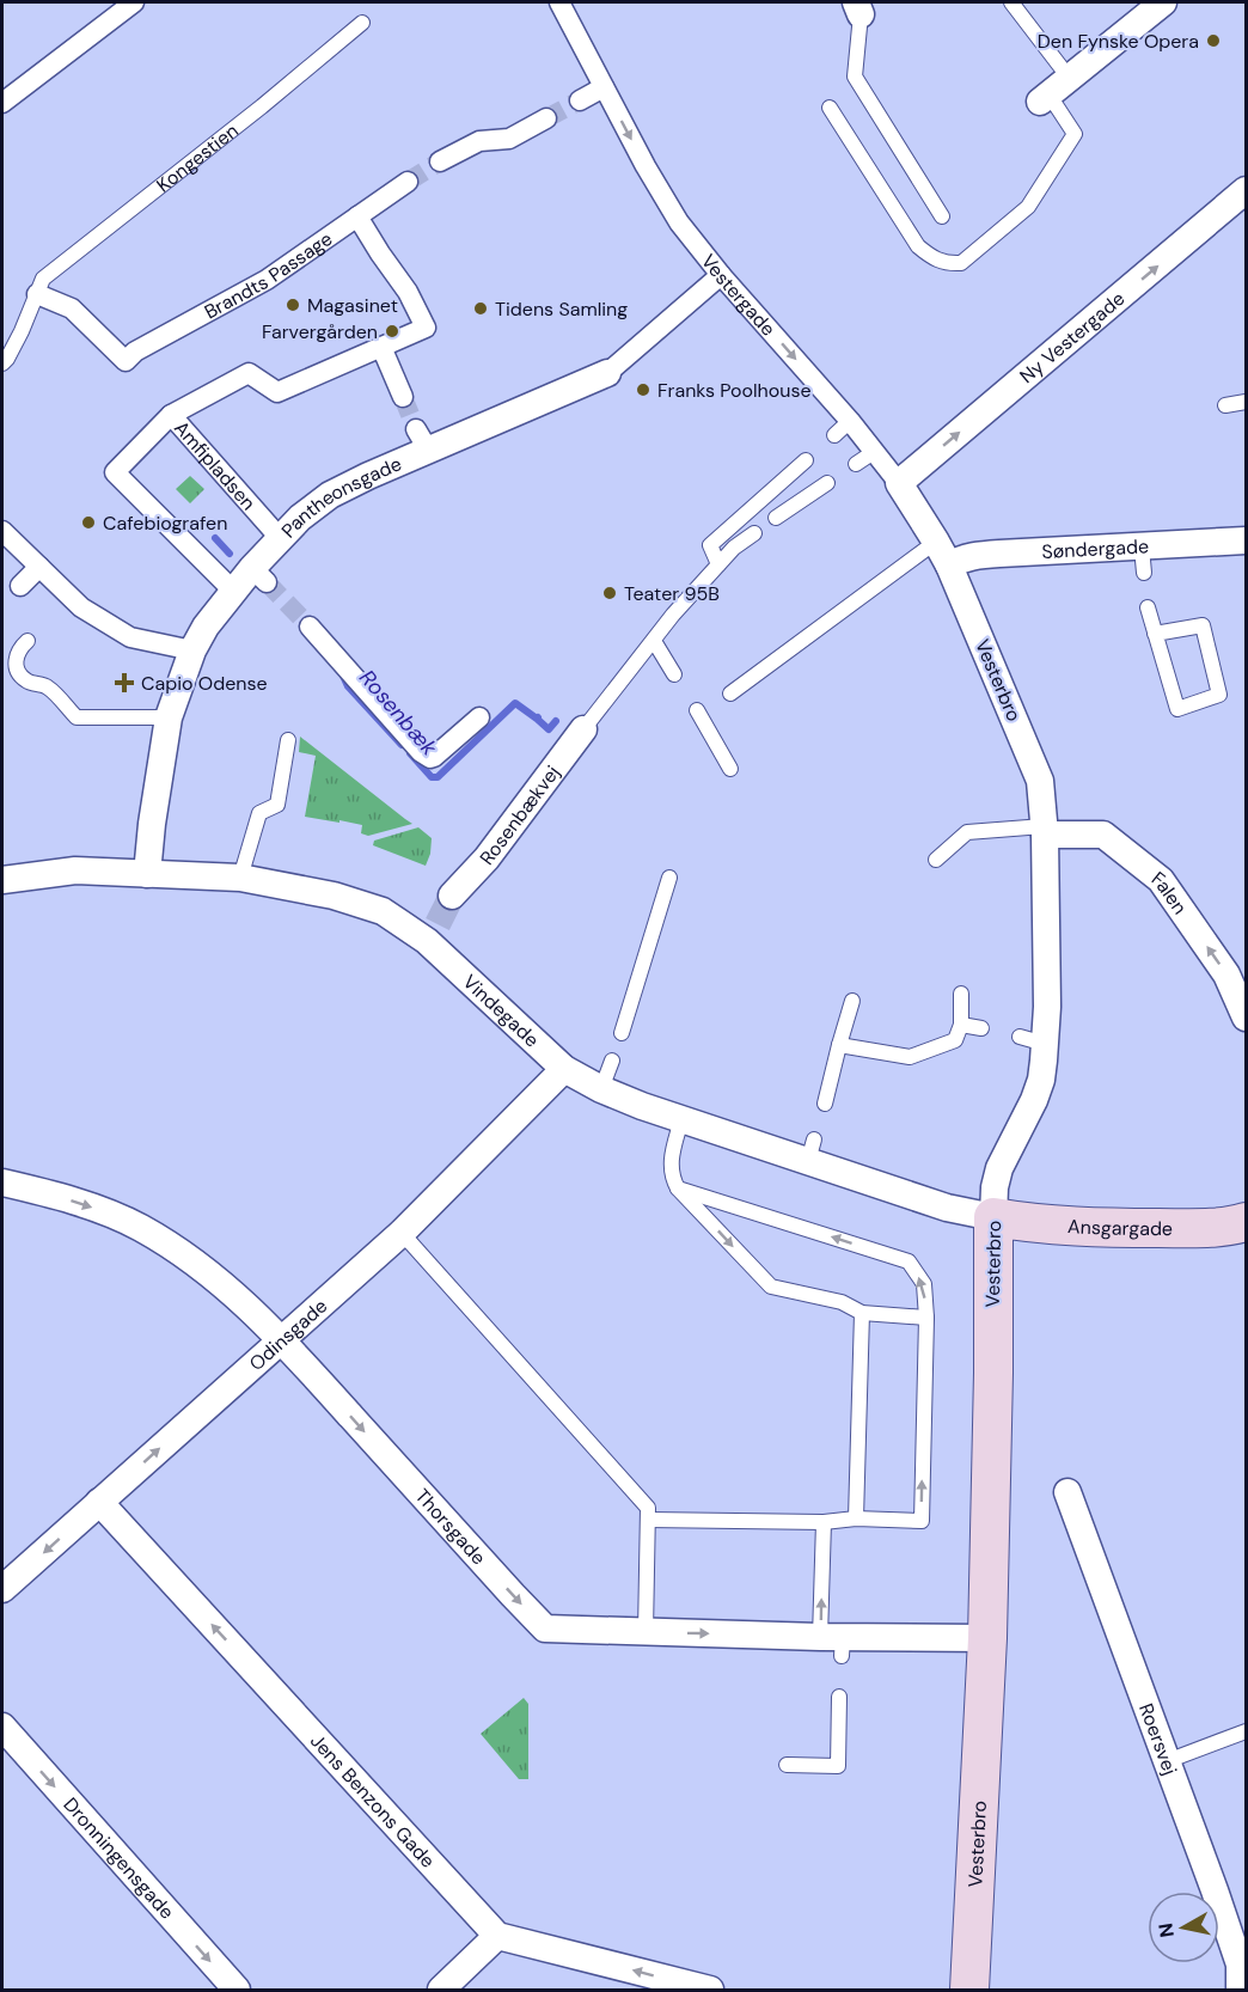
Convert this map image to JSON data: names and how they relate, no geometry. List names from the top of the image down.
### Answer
{
  "streets": {
    "main road": ["Vesterbro", "Ansgargade"],
    "street": [
      "Brandts Passage",
      "Vestergade",
      "Ny Vestergade",
      "Amfipladsen",
      "Pantheonsgade",
      "Søndergade",
      "Rosenbækvej",
      "Falen",
      "Vindegade",
      "Odinsgade",
      "Thorsgade",
      "Roersvej",
      "Jens Benzons Gade",
      "Dronningensgade"
    ],
    "lane": ["Kongestien"]
  },
  "crossings": [
    ["Kongestien", "Brandts Passage"],
    ["Vestergade", "Ny Vestergade"],
    ["Vestergade", "Pantheonsgade"],
    ["Vestergade", "Søndergade"],
    ["Vestergade", "Vesterbro"],
    ["Amfipladsen", "Pantheonsgade"],
    ["Pantheonsgade", "Vindegade"],
    ["Søndergade", "Vesterbro"],
    ["Vesterbro", "Falen"],
    ["Vesterbro", "Vindegade"],
    ["Vesterbro", "Ansgargade"],
    ["Vesterbro", "Thorsgade"],
    ["Vindegade", "Ansgargade"],
    ["Vindegade", "Odinsgade"],
    ["Odinsgade", "Thorsgade"],
    ["Odinsgade", "Jens Benzons Gade"]
  ],
  "one_way": [
    "Vestergade",
    "Ny Vestergade",
    "Falen",
    "Thorsgade",
    "Jens Benzons Gade",
    "Dronningensgade"
  ],
  "water": ["Rosenbæk"],
  "places": {
    "other": [
      "Den Fynske Opera",
      "Magasinet",
      "Tidens Samling",
      "Farvergården",
      "Franks Poolhouse",
      "Cafebiografen",
      "Teater 95B"
    ],
    "health": ["Capio Odense"]
  },
  "north": "left"
}
